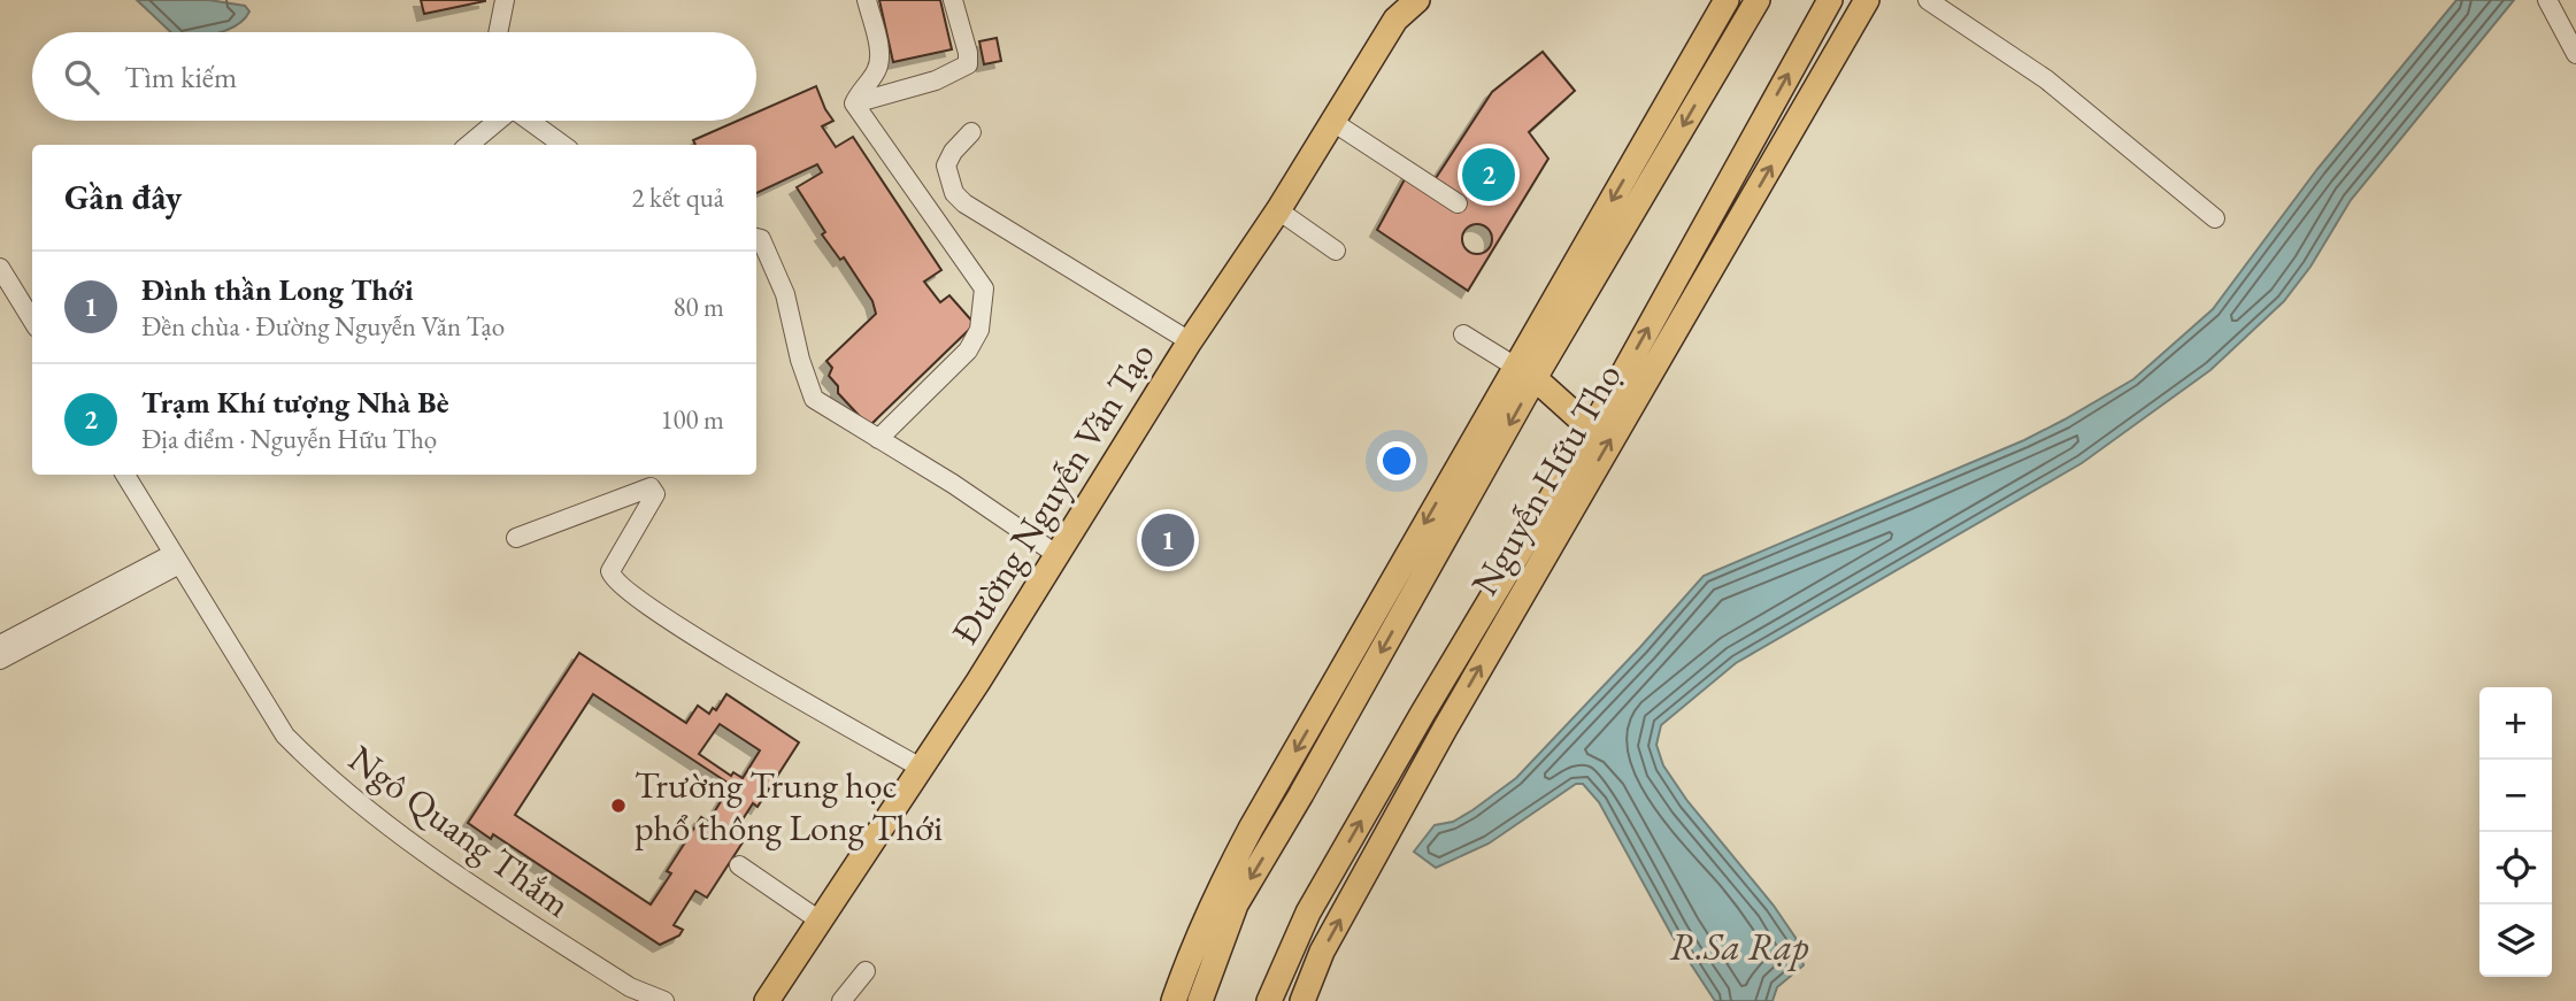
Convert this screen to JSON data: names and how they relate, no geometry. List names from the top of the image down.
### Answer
{
  "streets": {
    "main road": ["Nguyễn Hữu Thọ", "Đường Nguyễn Văn Tạo"],
    "street": ["Ngô Quang Thắm"]
  },
  "water": ["R.Sa Rạp"],
  "places": ["Trường Trung học phổ thông Long Thới"],
  "page": {
    "search": "Tìm kiếm",
    "pins": ["2", "1"],
    "heading": ["Gần đây", "2 kết quả"],
    "list": [
      {
        "mark": "1",
        "name": "Đình thần Long Thới",
        "note": "Đền chùa · Đường Nguyễn Văn Tạo",
        "value": "80 m"
      },
      {
        "mark": "2",
        "name": "Trạm Khí tượng Nhà Bè",
        "note": "Địa điểm · Nguyễn Hữu Thọ",
        "value": "100 m"
      }
    ],
    "map_buttons": ["+", "−"]
  }
}
